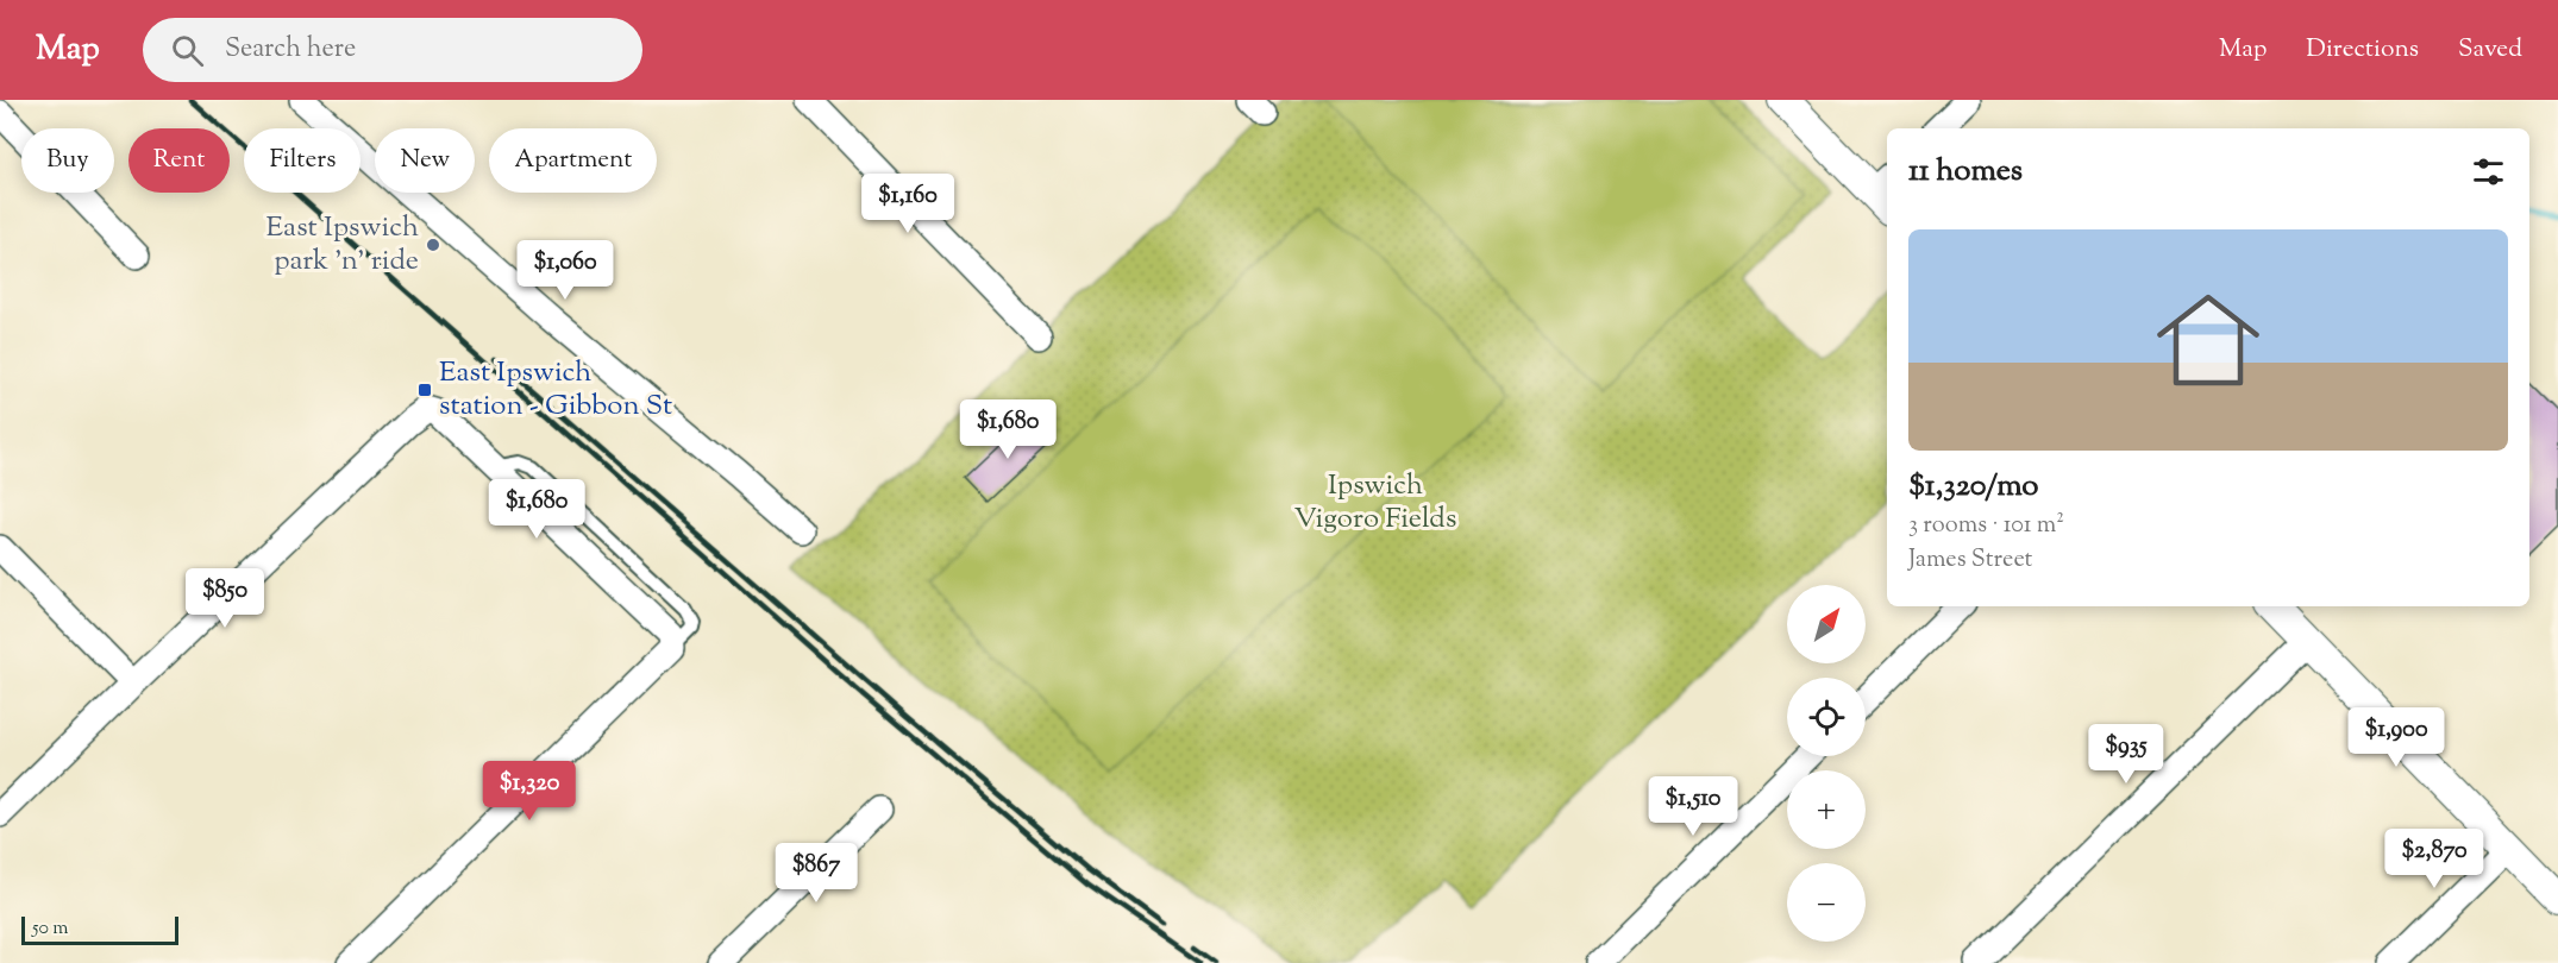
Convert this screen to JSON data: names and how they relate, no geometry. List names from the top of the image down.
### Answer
{
  "parks": ["Ipswich Vigoro Fields"],
  "places": {
    "other": ["East Ipswich park 'n' ride"],
    "transit": ["East Ipswich station - Gibbon St"]
  },
  "scale_bar": "50 m",
  "north": "top right",
  "page": {
    "header": "Map",
    "search": "Search here",
    "nav": ["Map", "Directions", "Saved"],
    "chip": [
      "Buy",
      "Rent",
      "Filters",
      "New",
      "Apartment"
    ],
    "heading": "11 homes",
    "price": [
      "$1,160",
      "$1,060",
      "$1,680",
      "$1,680",
      "$850",
      "$1,900",
      "$935",
      "$1,320",
      "$1,510",
      "$2,870",
      "$867"
    ],
    "list": [
      {
        "name": "$1,320/mo",
        "note": "3 rooms · 101 m² · James Street"
      }
    ],
    "map_buttons": ["+", "−"],
    "scale": "50 m"
  }
}
